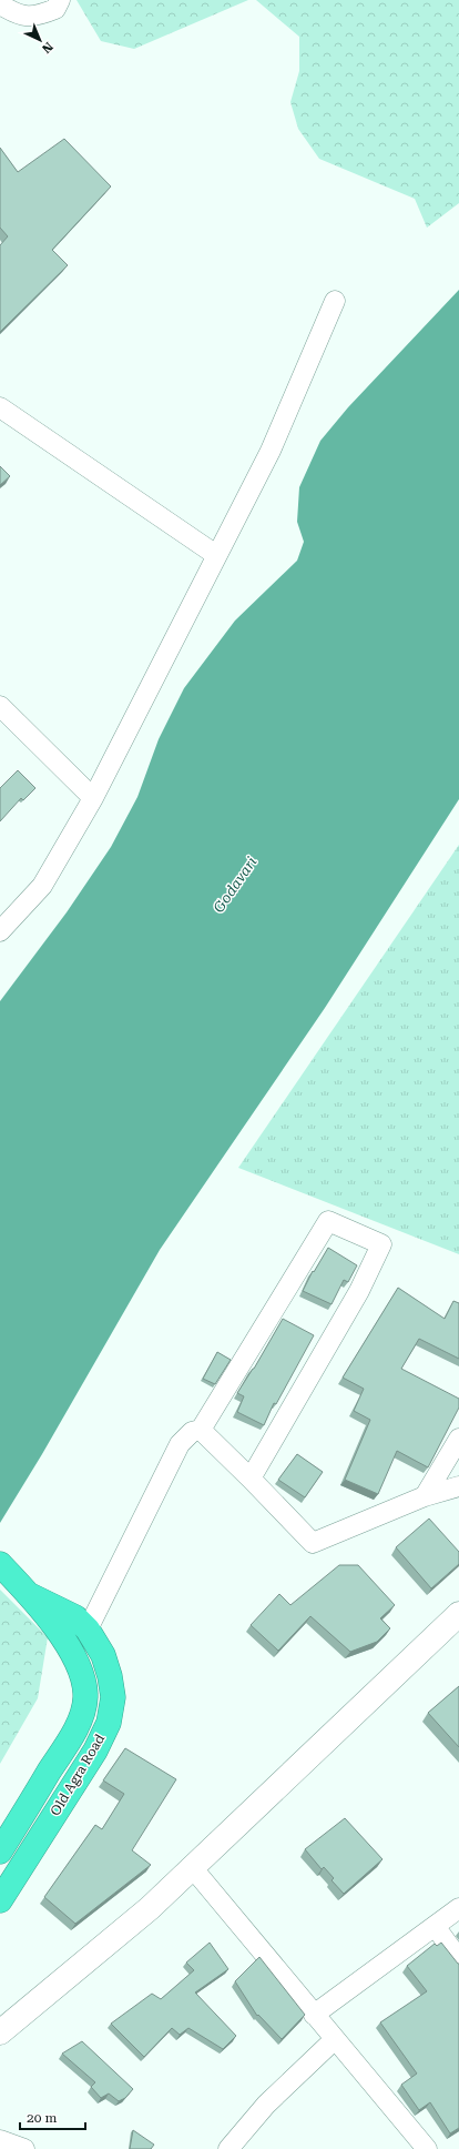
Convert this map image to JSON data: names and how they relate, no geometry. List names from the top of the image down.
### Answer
{
  "streets": {
    "highway": ["Old Agra Road"]
  },
  "water": ["Godavari"],
  "scale_bar": "20 m",
  "north": "bottom right"
}
